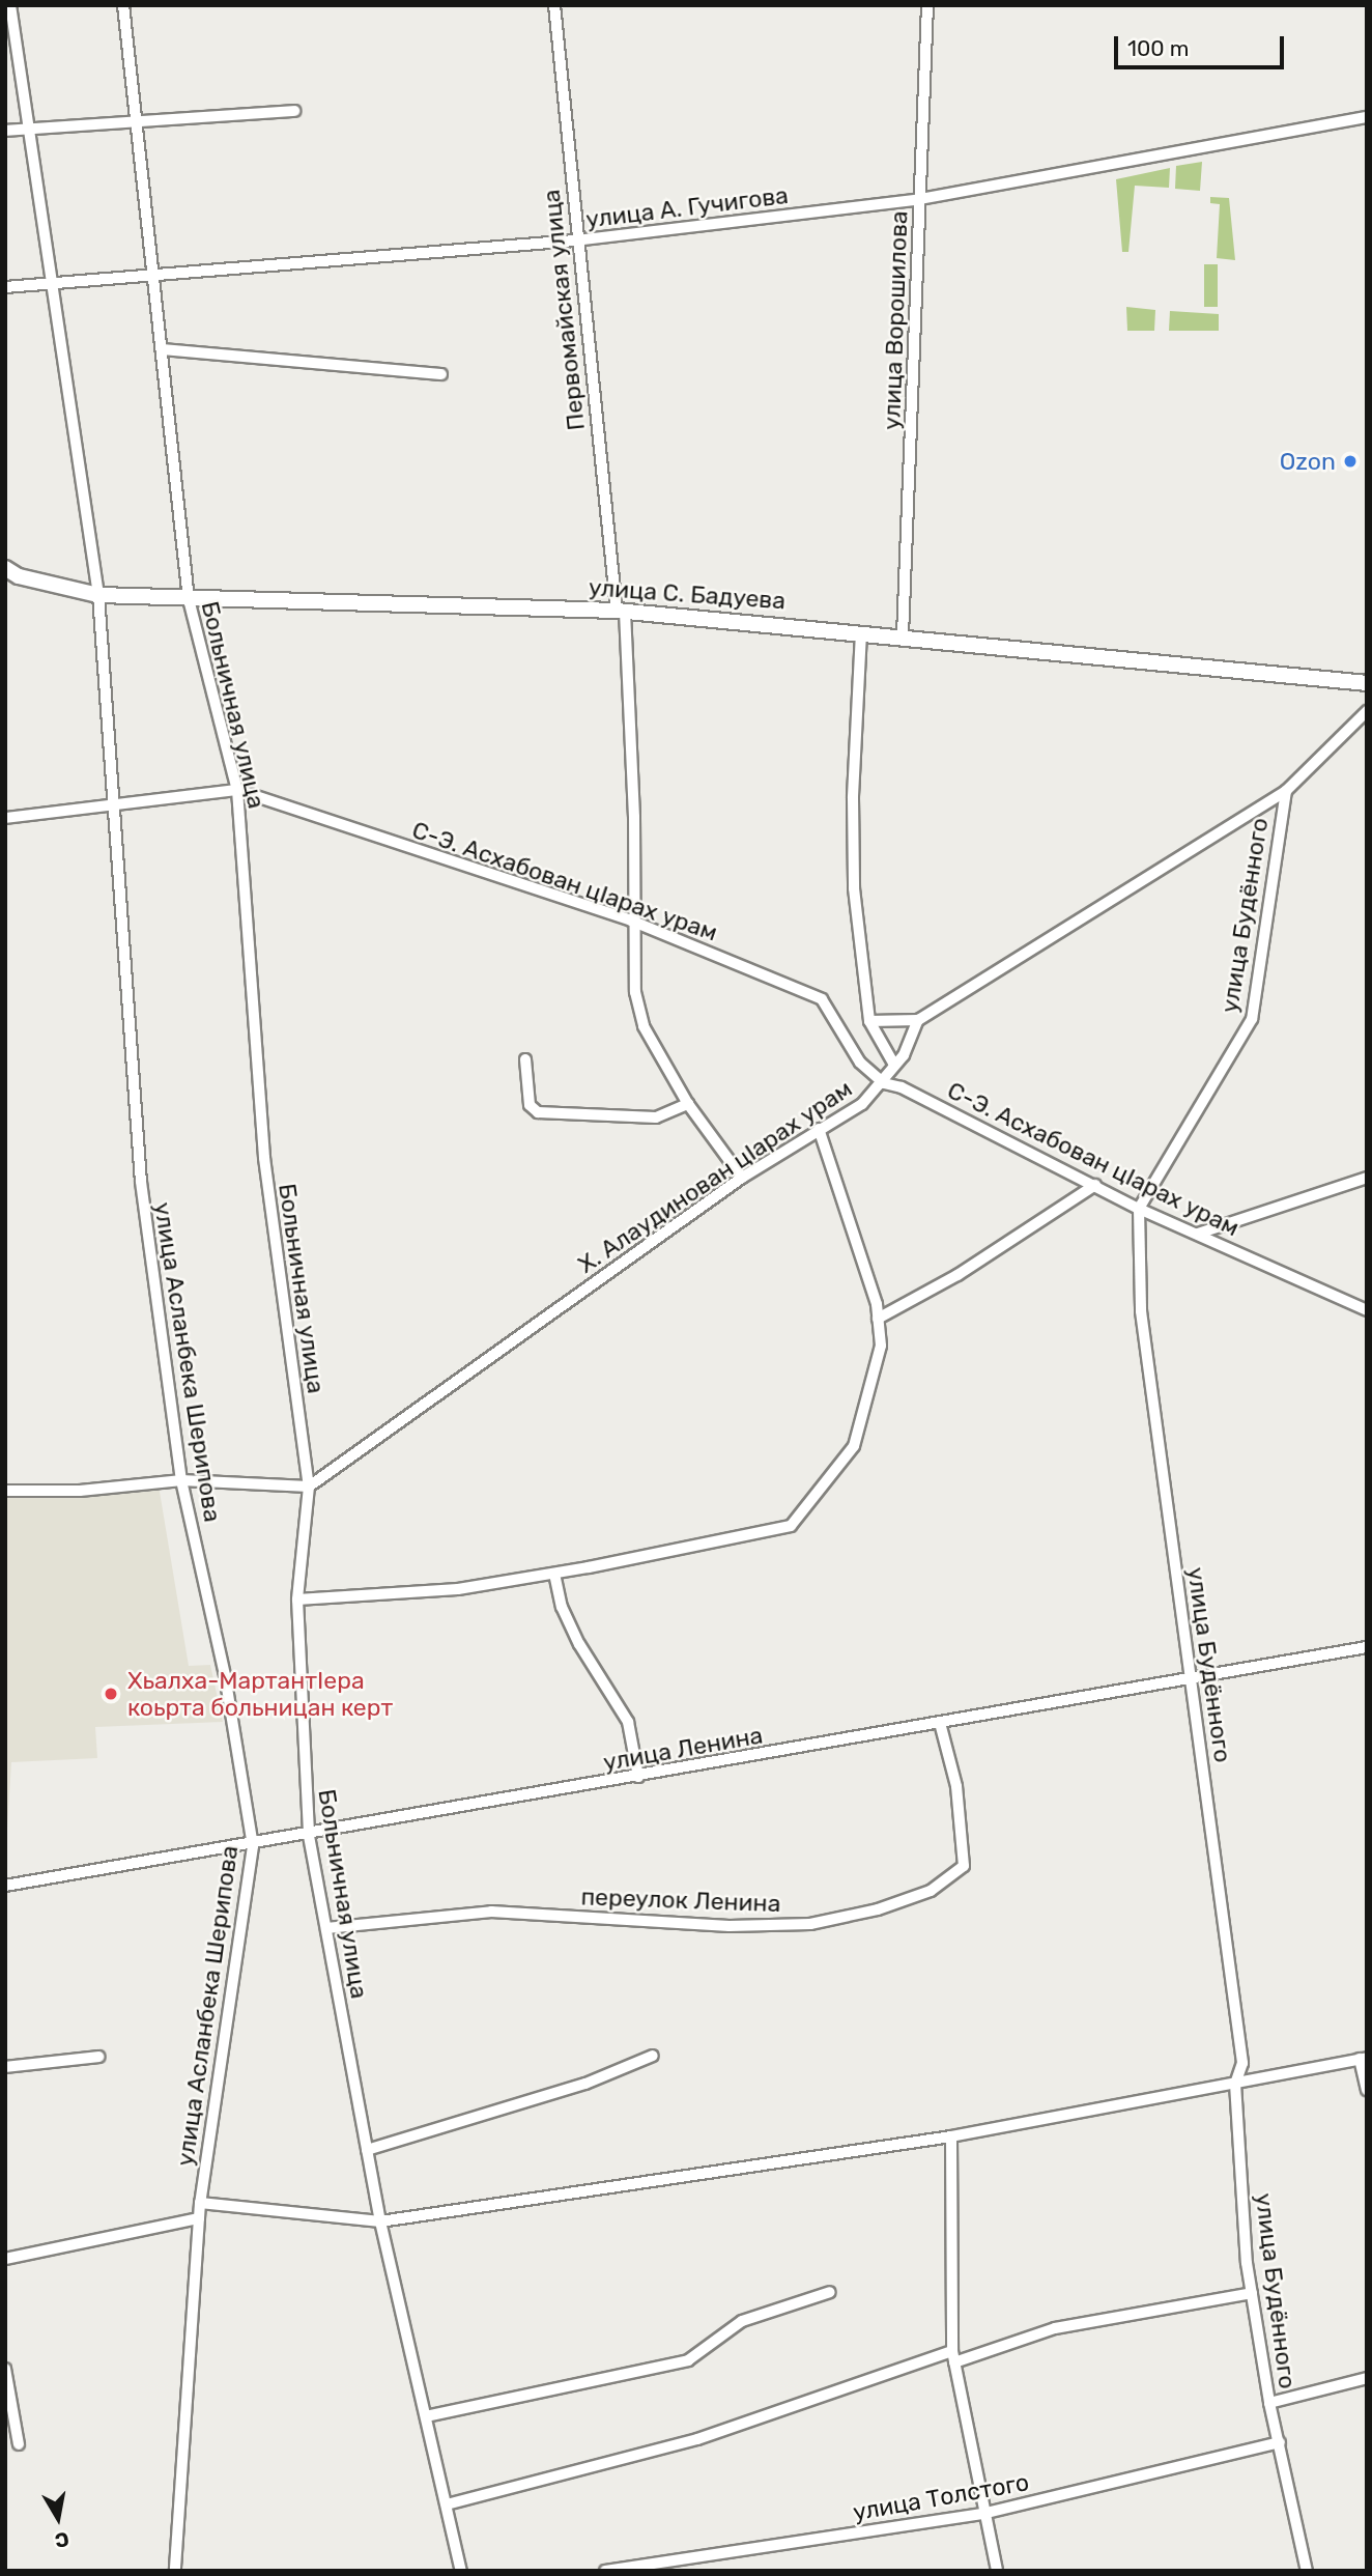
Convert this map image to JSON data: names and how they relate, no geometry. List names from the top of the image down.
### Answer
{
  "streets": {
    "main road": ["улица С. Бадуева"],
    "street": [
      "улица А. Гучигова",
      "Первомайская улица",
      "улица Ворошилова",
      "Больничная улица",
      "С-Э. Асхабован цIарах урам",
      "улица Будённого",
      "Х. Алаудинован цIарах урам",
      "улица Асланбека Шерипова",
      "улица Ленина",
      "переулок Ленина",
      "улица Толстого"
    ]
  },
  "crossings": [
    ["улица А. Гучигова", "Первомайская улица"],
    ["улица А. Гучигова", "улица Ворошилова"],
    ["улица А. Гучигова", "Больничная улица"],
    ["улица А. Гучигова", "улица Асланбека Шерипова"],
    ["Первомайская улица", "улица С. Бадуева"],
    ["Первомайская улица", "С-Э. Асхабован цIарах урам"],
    ["Первомайская улица", "Х. Алаудинован цIарах урам"],
    ["улица Ворошилова", "улица С. Бадуева"],
    ["улица С. Бадуева", "Больничная улица"],
    ["улица С. Бадуева", "улица Асланбека Шерипова"],
    ["Больничная улица", "С-Э. Асхабован цIарах урам"],
    ["Больничная улица", "Х. Алаудинован цIарах урам"],
    ["Больничная улица", "улица Ленина"],
    ["Больничная улица", "переулок Ленина"],
    ["С-Э. Асхабован цIарах урам", "улица Будённого"],
    ["С-Э. Асхабован цIарах урам", "Х. Алаудинован цIарах урам"],
    ["С-Э. Асхабован цIарах урам", "улица Асланбека Шерипова"],
    ["улица Будённого", "улица Ленина"],
    ["улица Будённого", "улица Толстого"],
    ["улица Асланбека Шерипова", "улица Ленина"],
    ["улица Ленина", "переулок Ленина"]
  ],
  "places": ["Ozon", "Хьалха-МартантIера коьрта больницан керт"],
  "scale_bar": "100 m",
  "north": "bottom"
}
